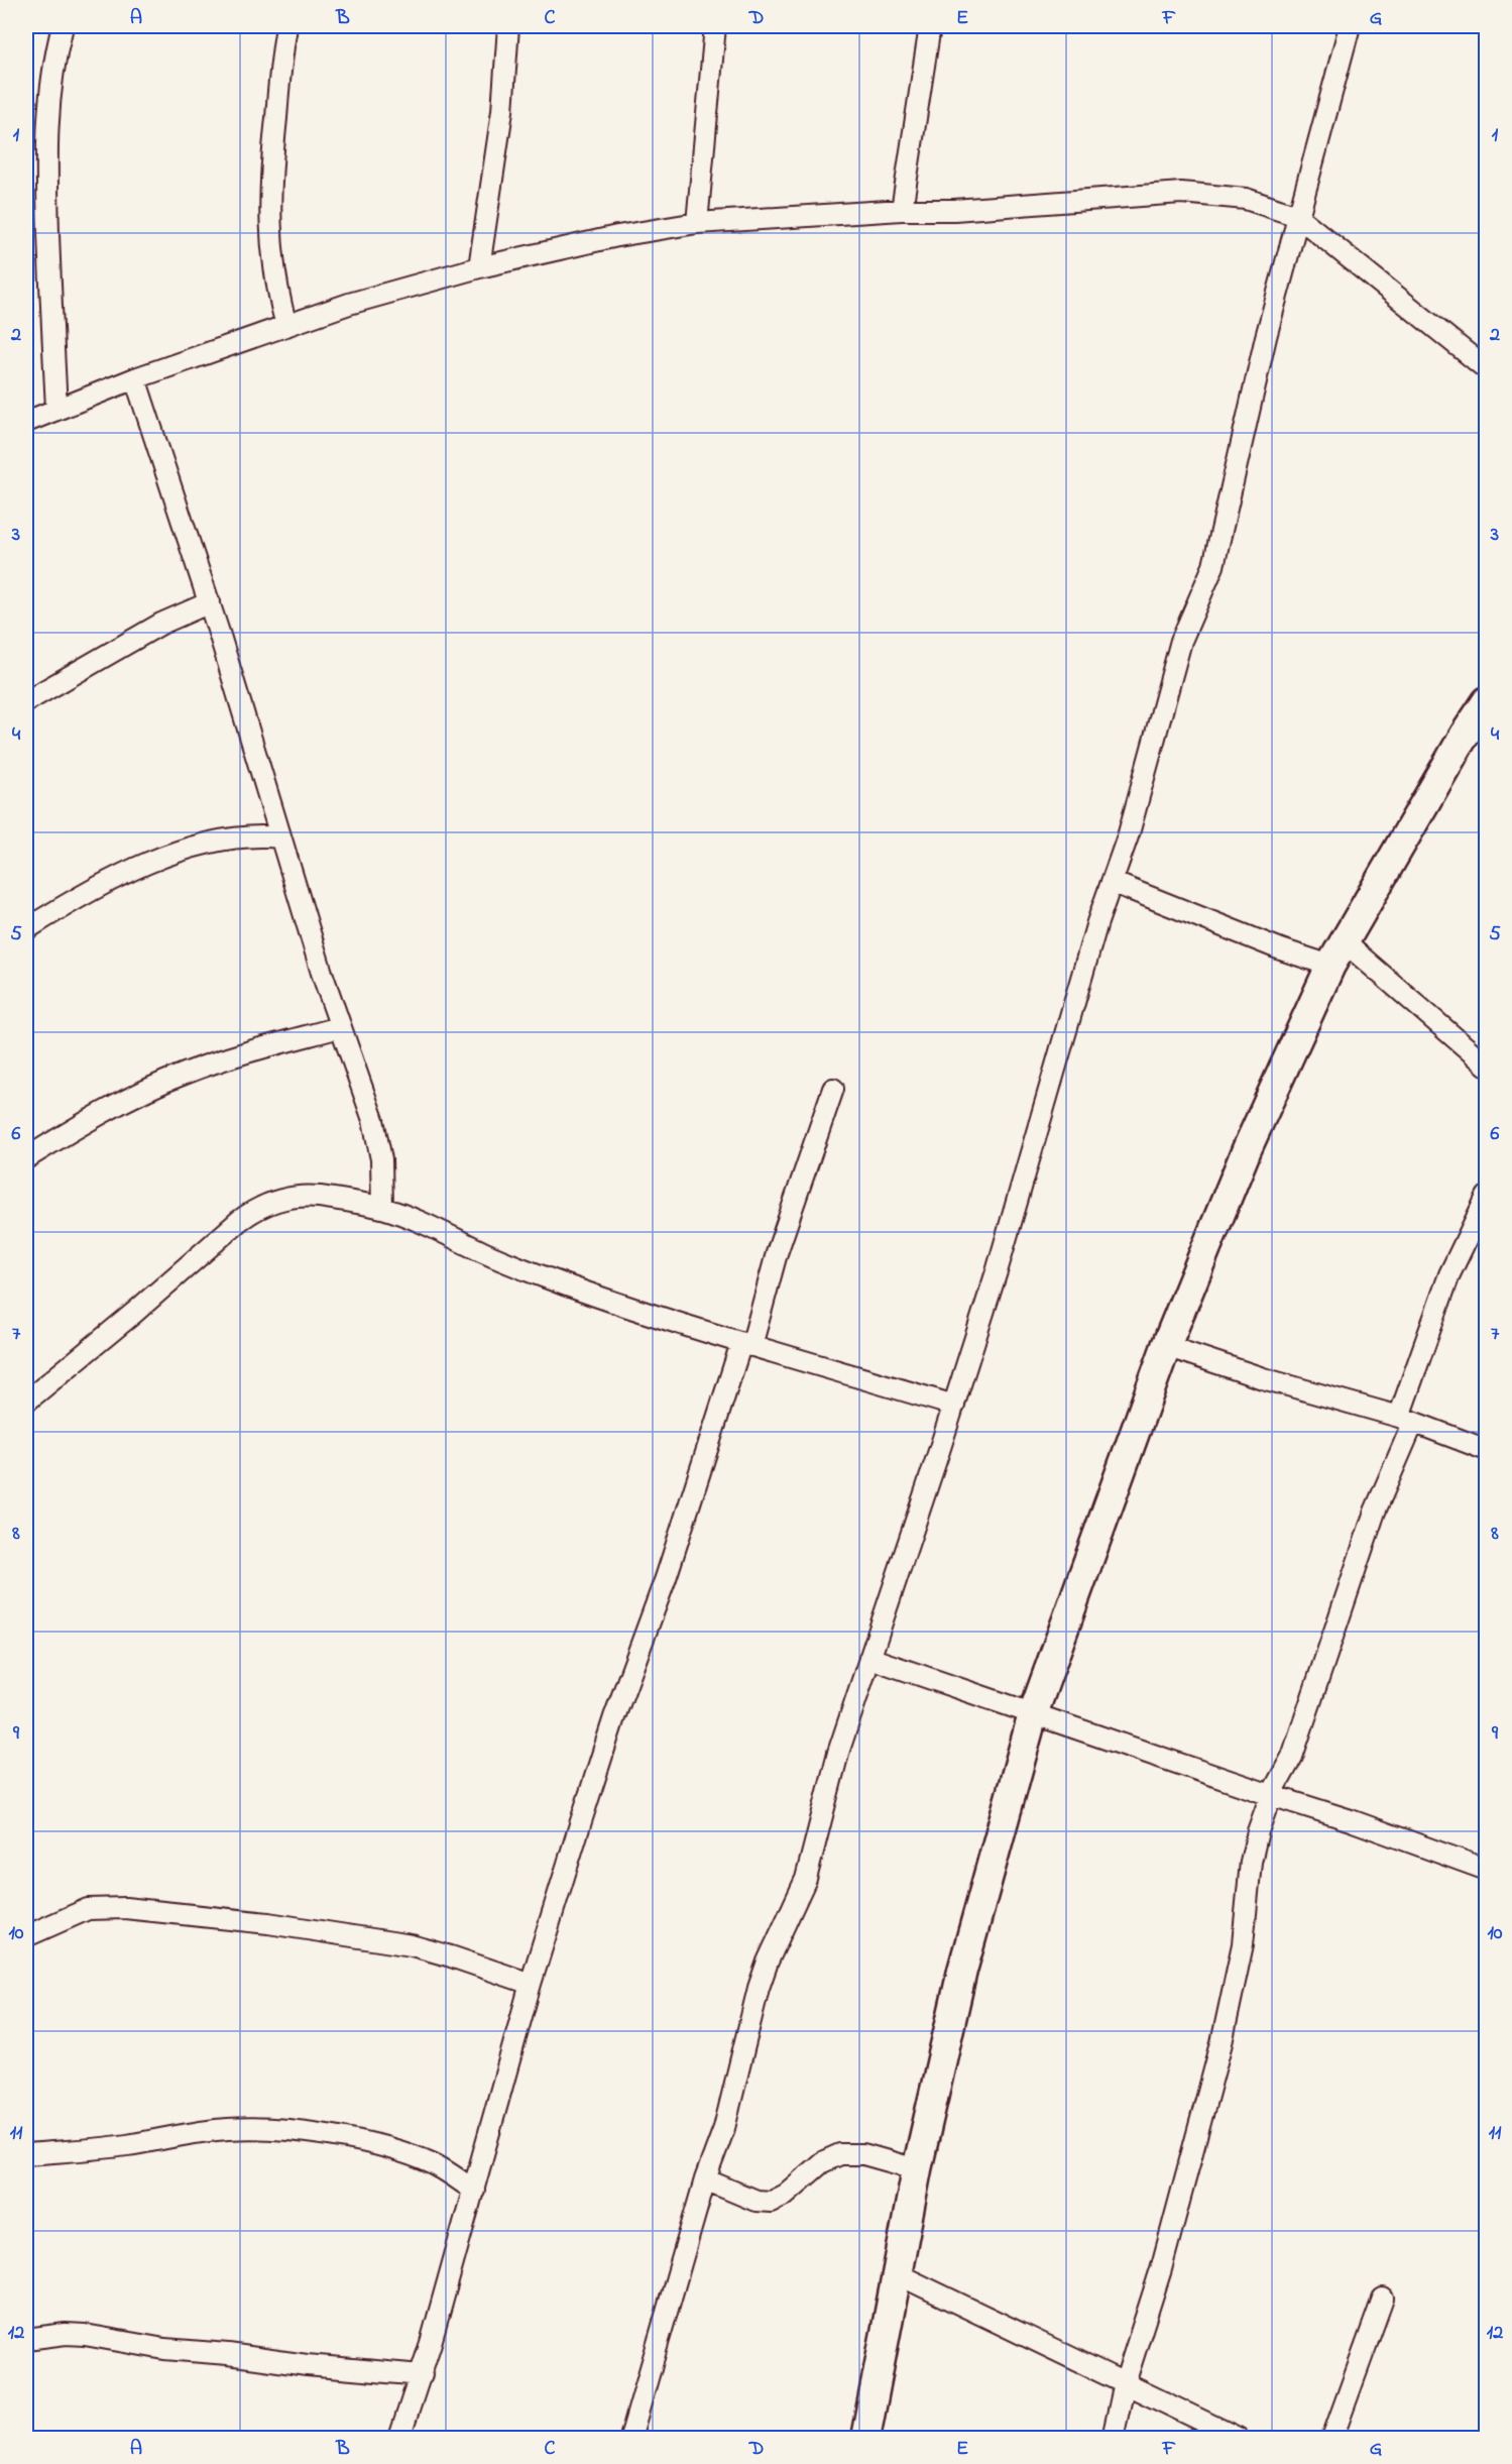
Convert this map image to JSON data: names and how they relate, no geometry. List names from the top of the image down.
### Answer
{
  "grid": {
    "columns": [
      "A",
      "B",
      "C",
      "D",
      "E",
      "F",
      "G"
    ],
    "rows": [
      "1",
      "2",
      "3",
      "4",
      "5",
      "6",
      "7",
      "8",
      "9",
      "10",
      "11",
      "12"
    ]
  }
}
